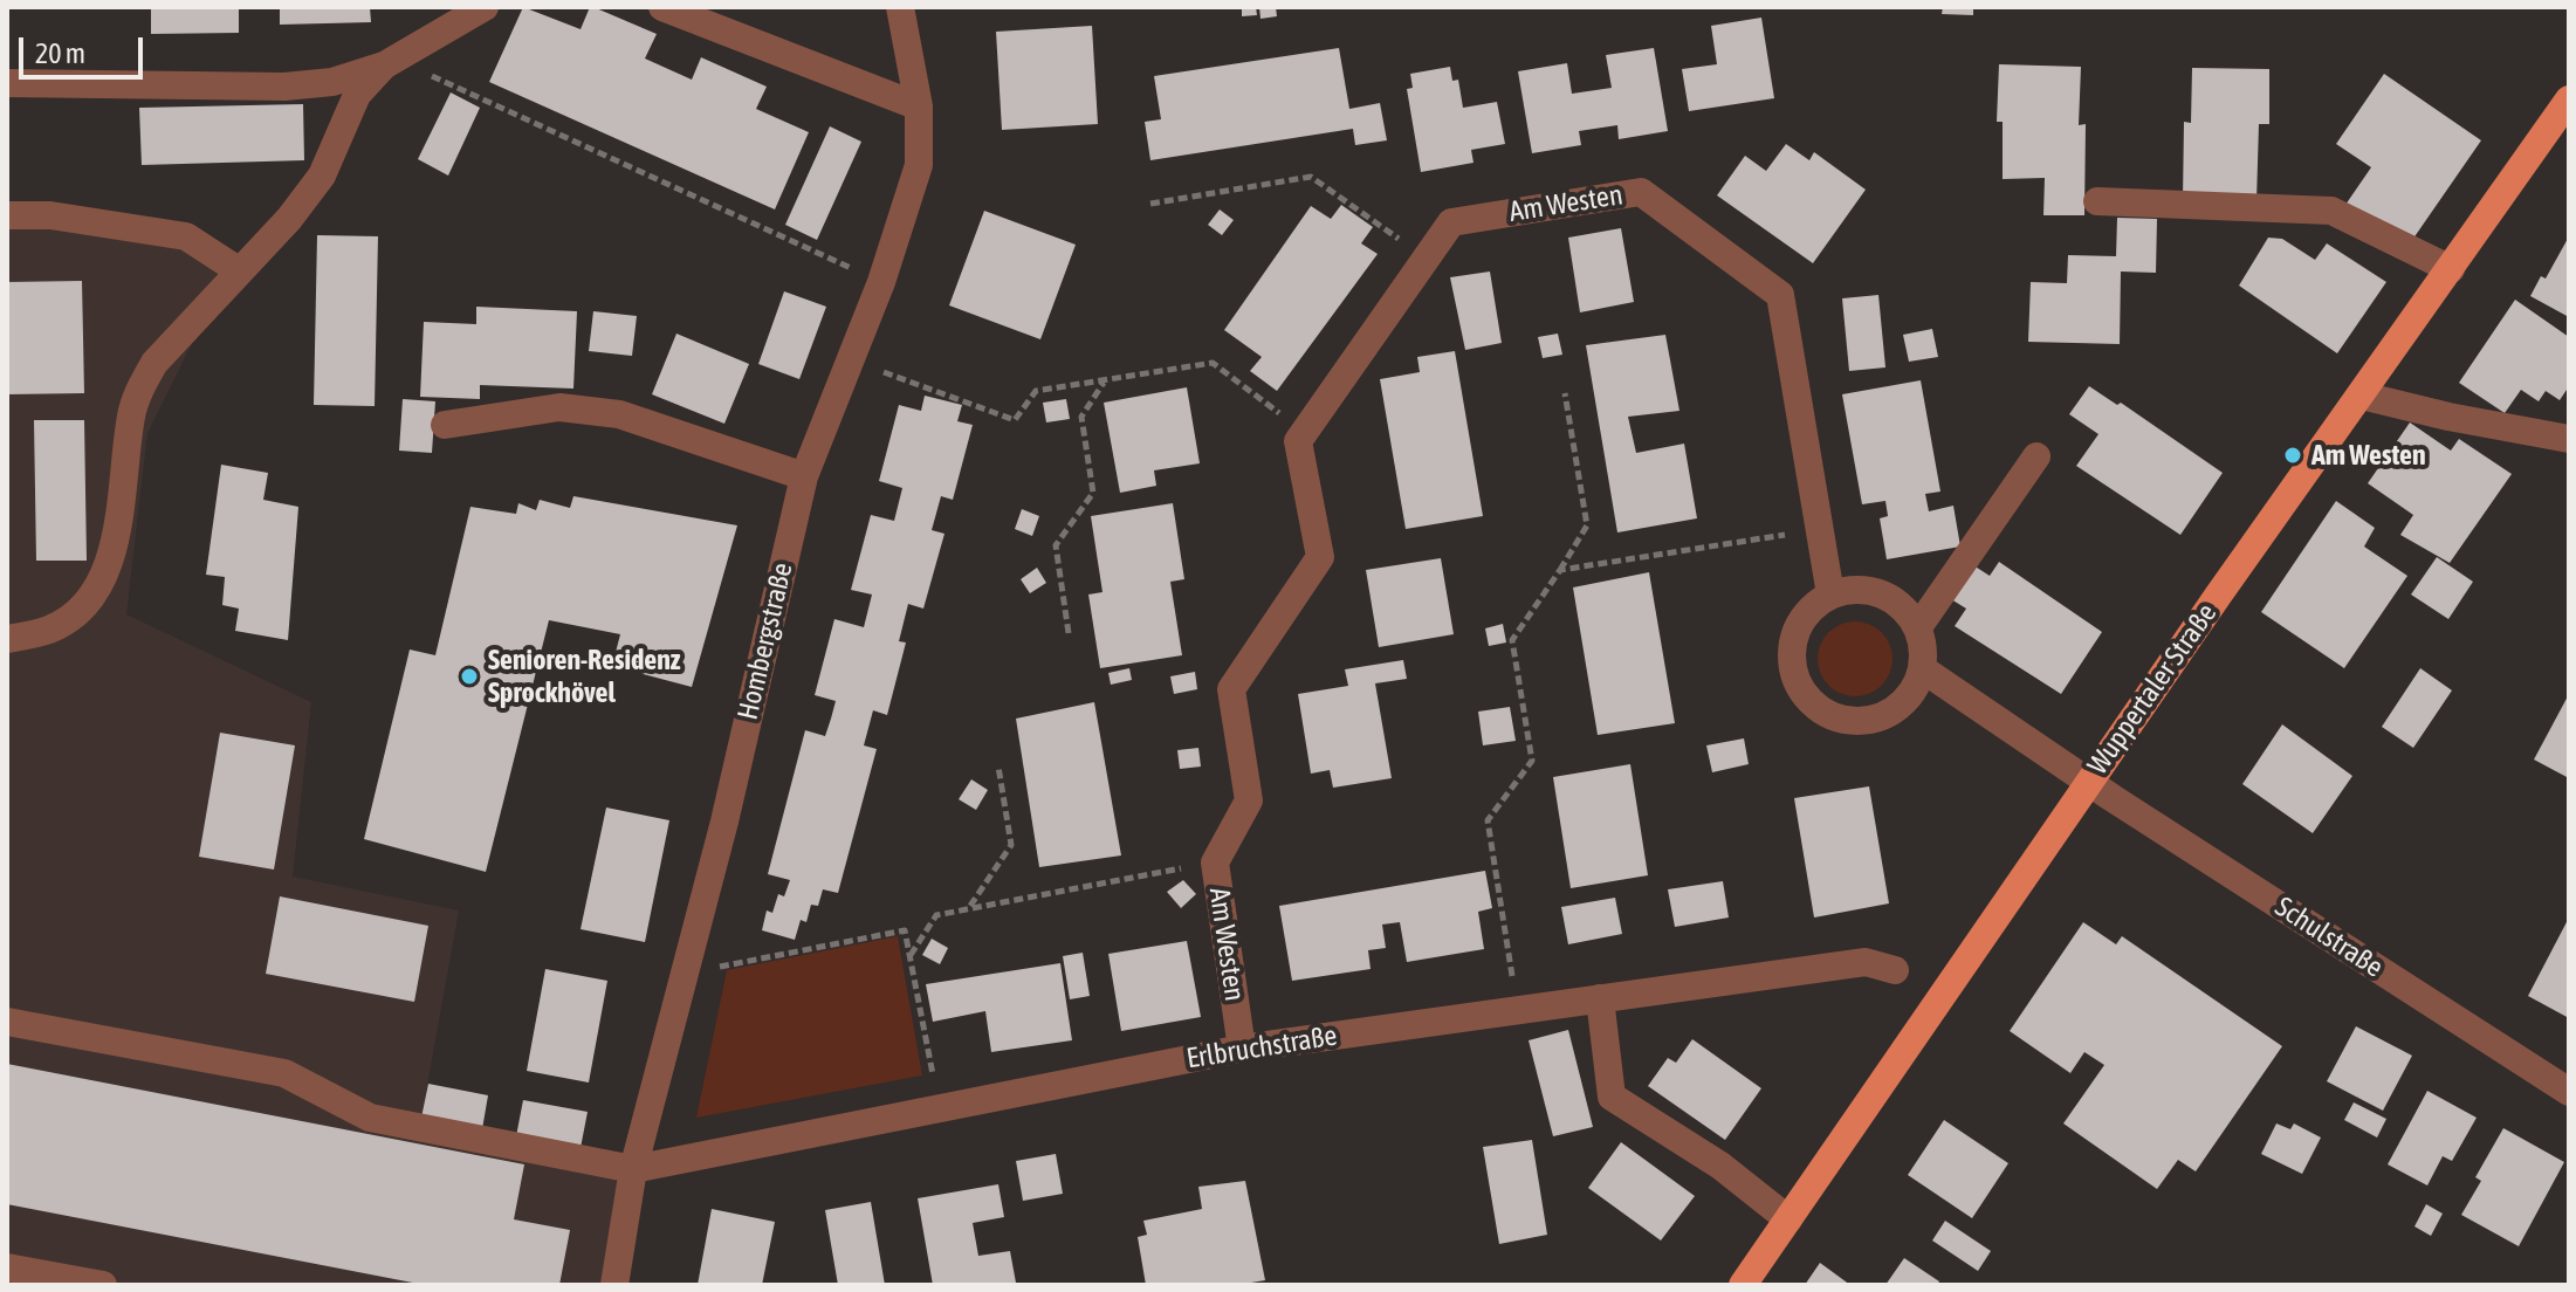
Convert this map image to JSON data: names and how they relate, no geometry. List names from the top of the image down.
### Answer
{
  "streets": {
    "main road": ["Wuppertaler Straße"],
    "street": [
      "Am Westen",
      "Hombergstraße",
      "Schulstraße",
      "Erlbruchstraße"
    ]
  },
  "crossings": [
    ["Am Westen", "Erlbruchstraße"],
    ["Hombergstraße", "Erlbruchstraße"],
    ["Wuppertaler Straße", "Schulstraße"]
  ],
  "places": ["Am Westen", "Senioren-Residenz Sprockhövel"],
  "scale_bar": "20 m"
}
